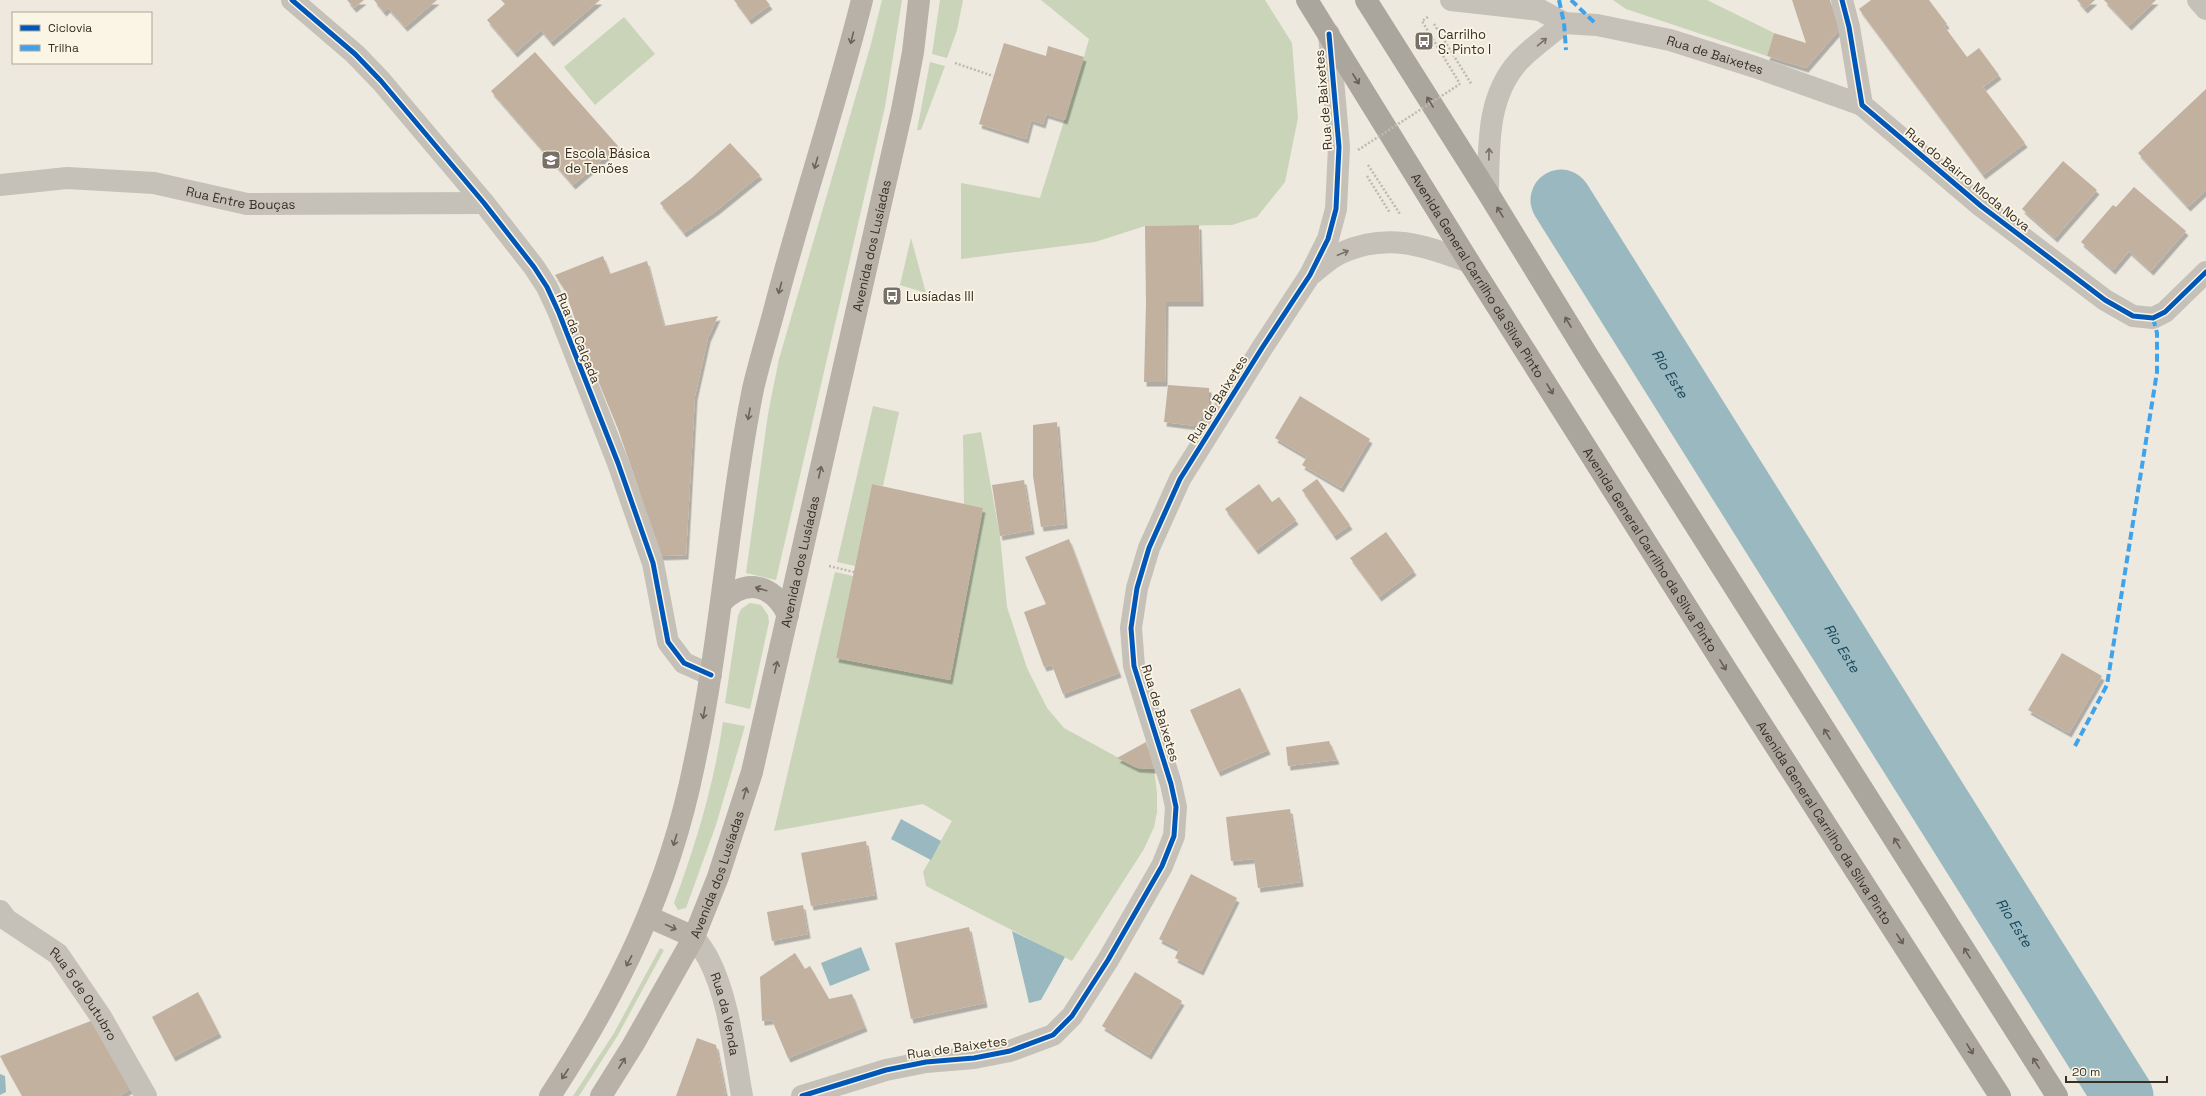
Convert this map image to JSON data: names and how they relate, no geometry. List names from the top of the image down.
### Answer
{
  "streets": {
    "main road": ["Avenida dos Lusíadas", "Avenida General Carrilho da Silva Pinto"],
    "street": [
      "Rua de Baixetes",
      "Rua do Bairro Moda Nova",
      "Rua Entre Bouças",
      "Rua da Calçada",
      "Rua 5 de Outubro",
      "Rua da Venda"
    ]
  },
  "crossings": [
    ["Rua de Baixetes", "Rua do Bairro Moda Nova"],
    ["Rua de Baixetes", "Avenida General Carrilho da Silva Pinto"],
    ["Rua Entre Bouças", "Rua da Calçada"],
    ["Avenida dos Lusíadas", "Rua da Venda"]
  ],
  "water": ["Rio Este"],
  "places": {
    "bus stop": ["Carrilho S. Pinto I", "Lusíadas III"],
    "school or university": ["Escola Básica de Tenões"]
  },
  "legend": ["Ciclovia", "Trilha"],
  "scale_bar": "20 m"
}
